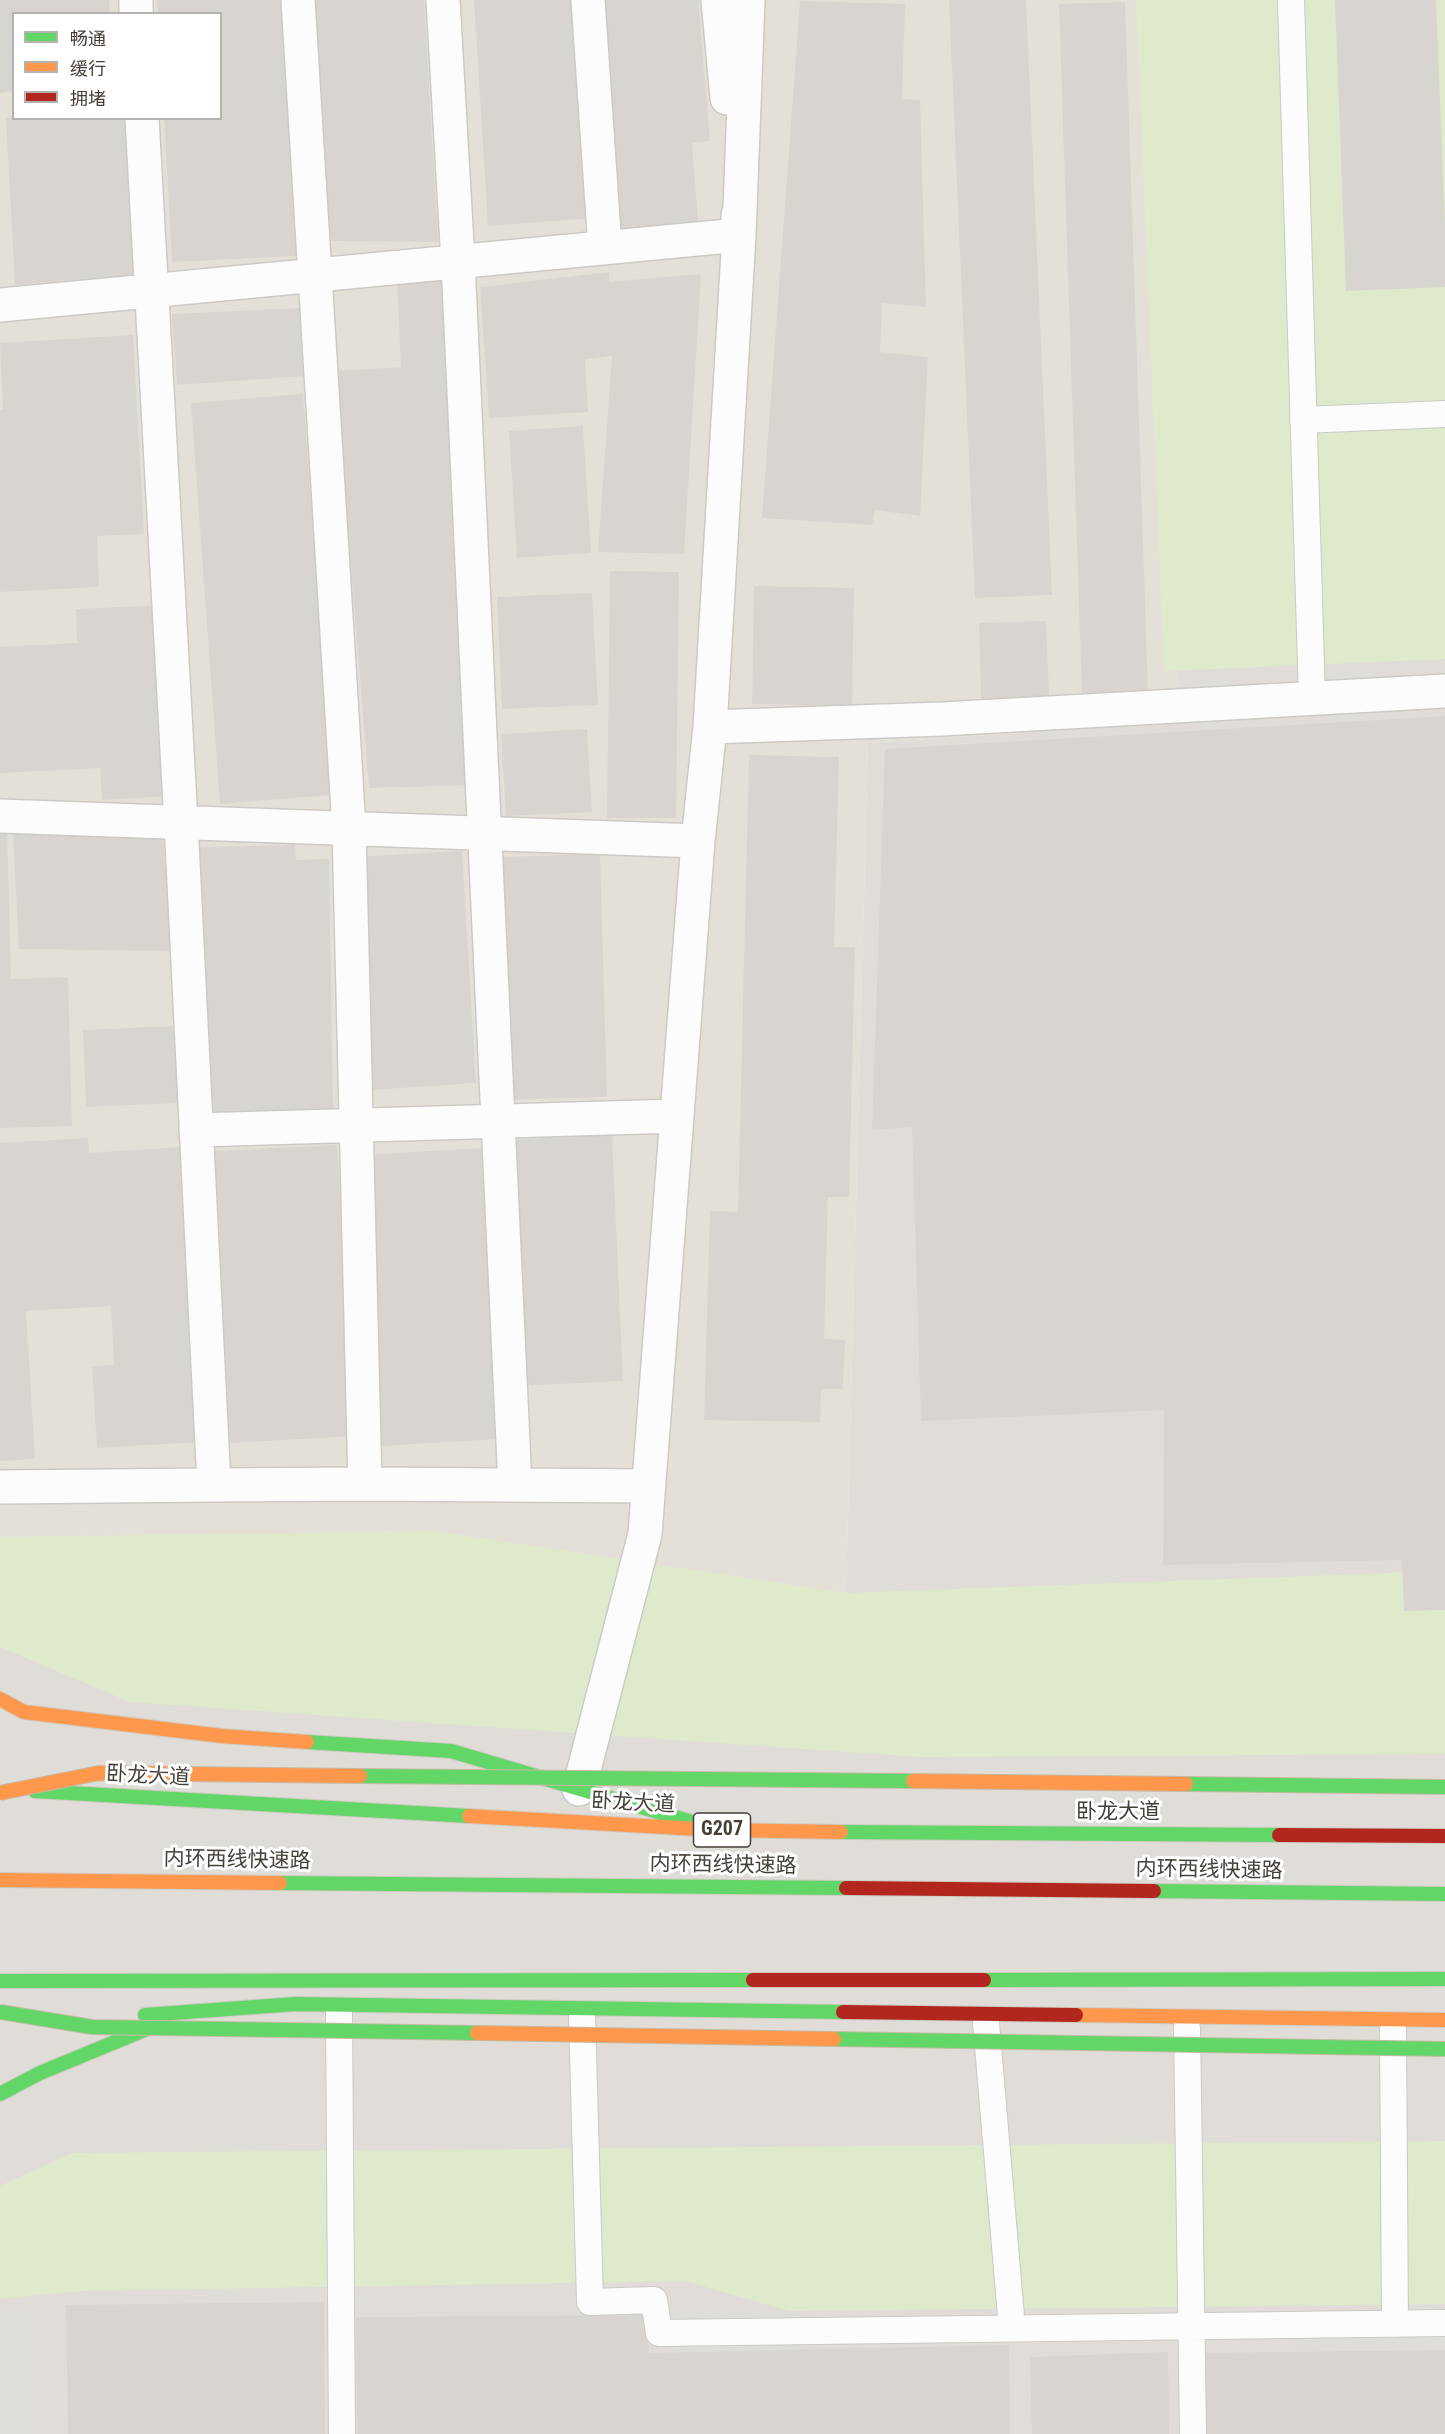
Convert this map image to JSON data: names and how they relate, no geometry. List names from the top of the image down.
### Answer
{
  "streets": {
    "main road": ["卧龙大道", "G207", "内环西线快速路"]
  },
  "legend": ["畅通", "缓行", "拥堵"]
}
